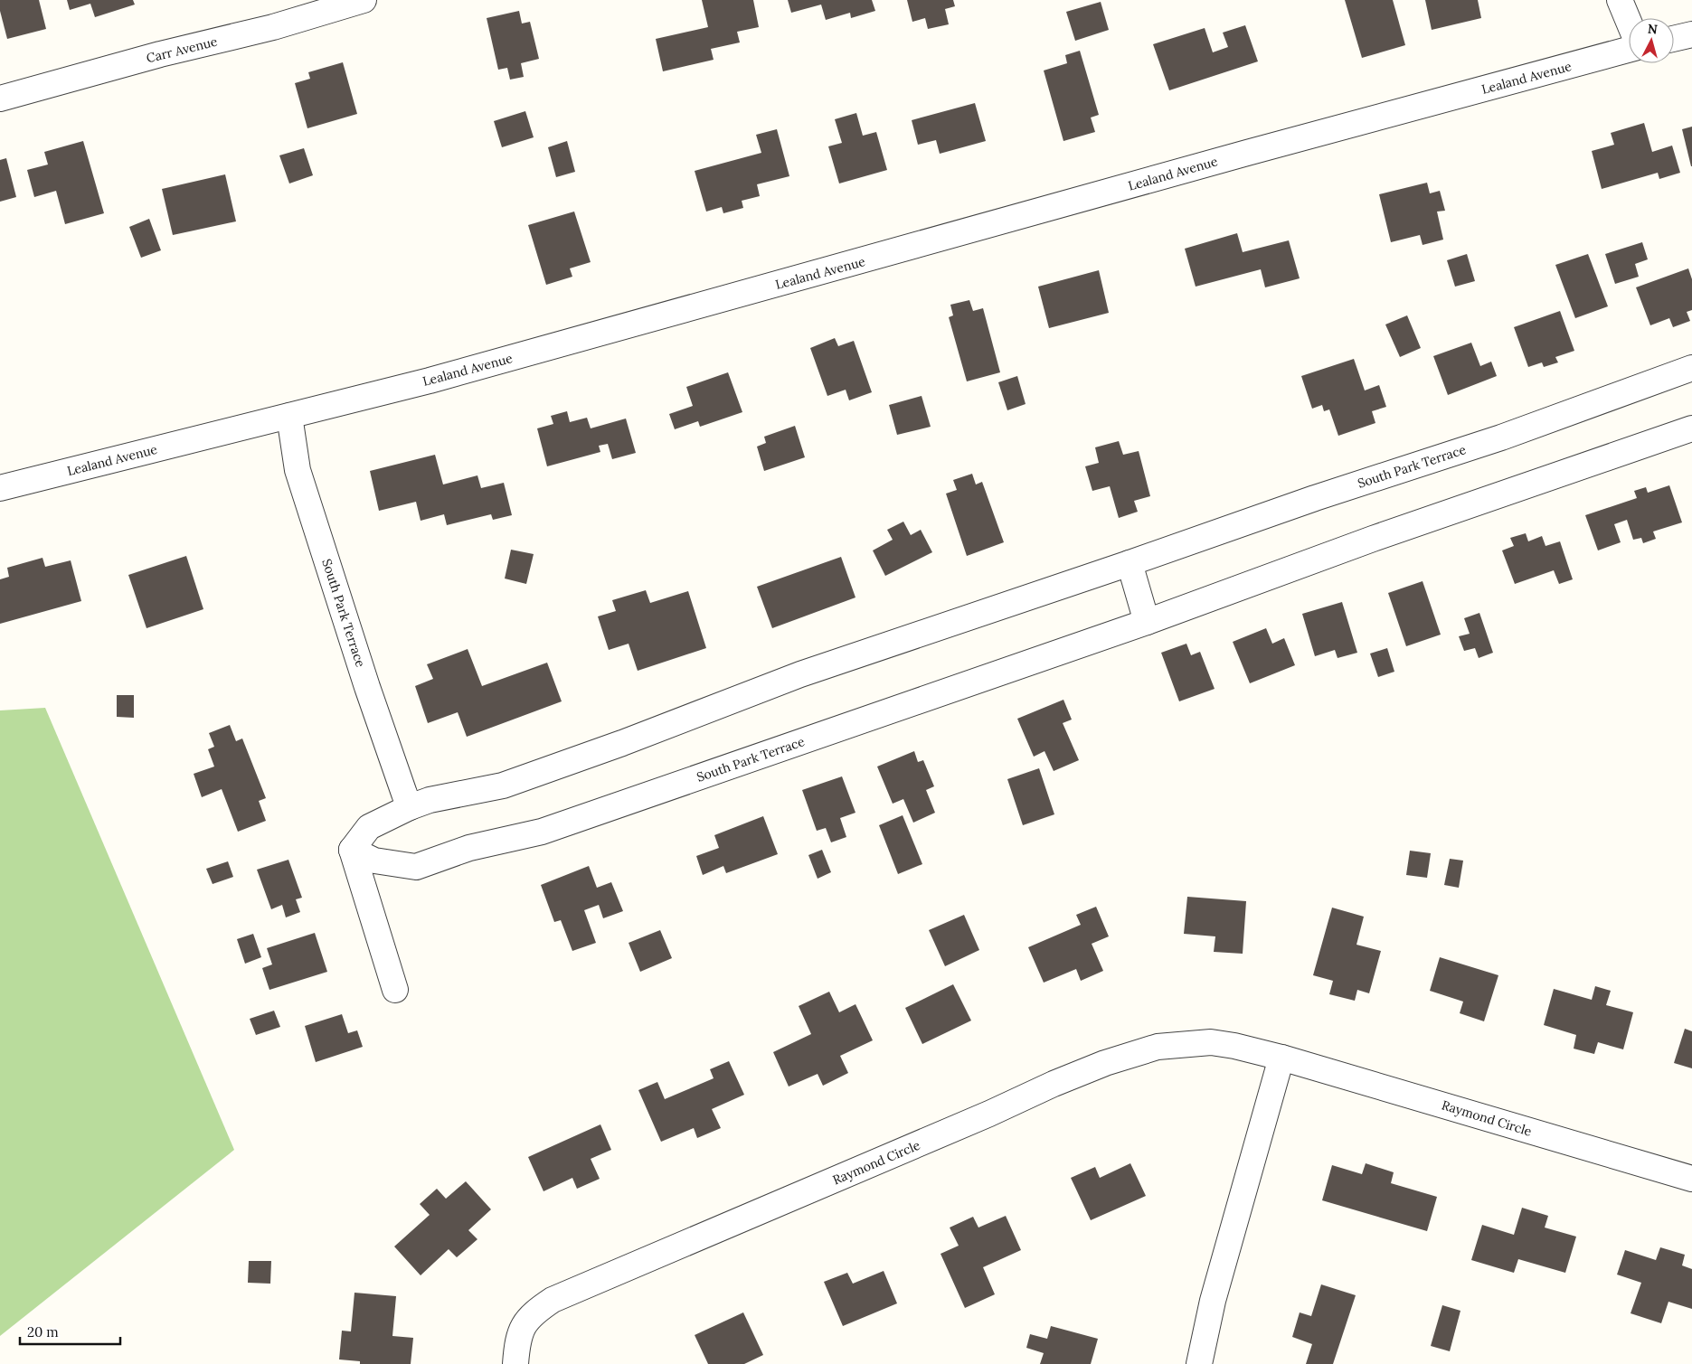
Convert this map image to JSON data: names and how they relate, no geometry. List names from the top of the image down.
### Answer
{
  "streets": {
    "street": [
      "Carr Avenue",
      "Lealand Avenue",
      "South Park Terrace",
      "Raymond Circle"
    ]
  },
  "crossings": [
    ["Lealand Avenue", "South Park Terrace"]
  ],
  "scale_bar": "20 m",
  "north": "top"
}
